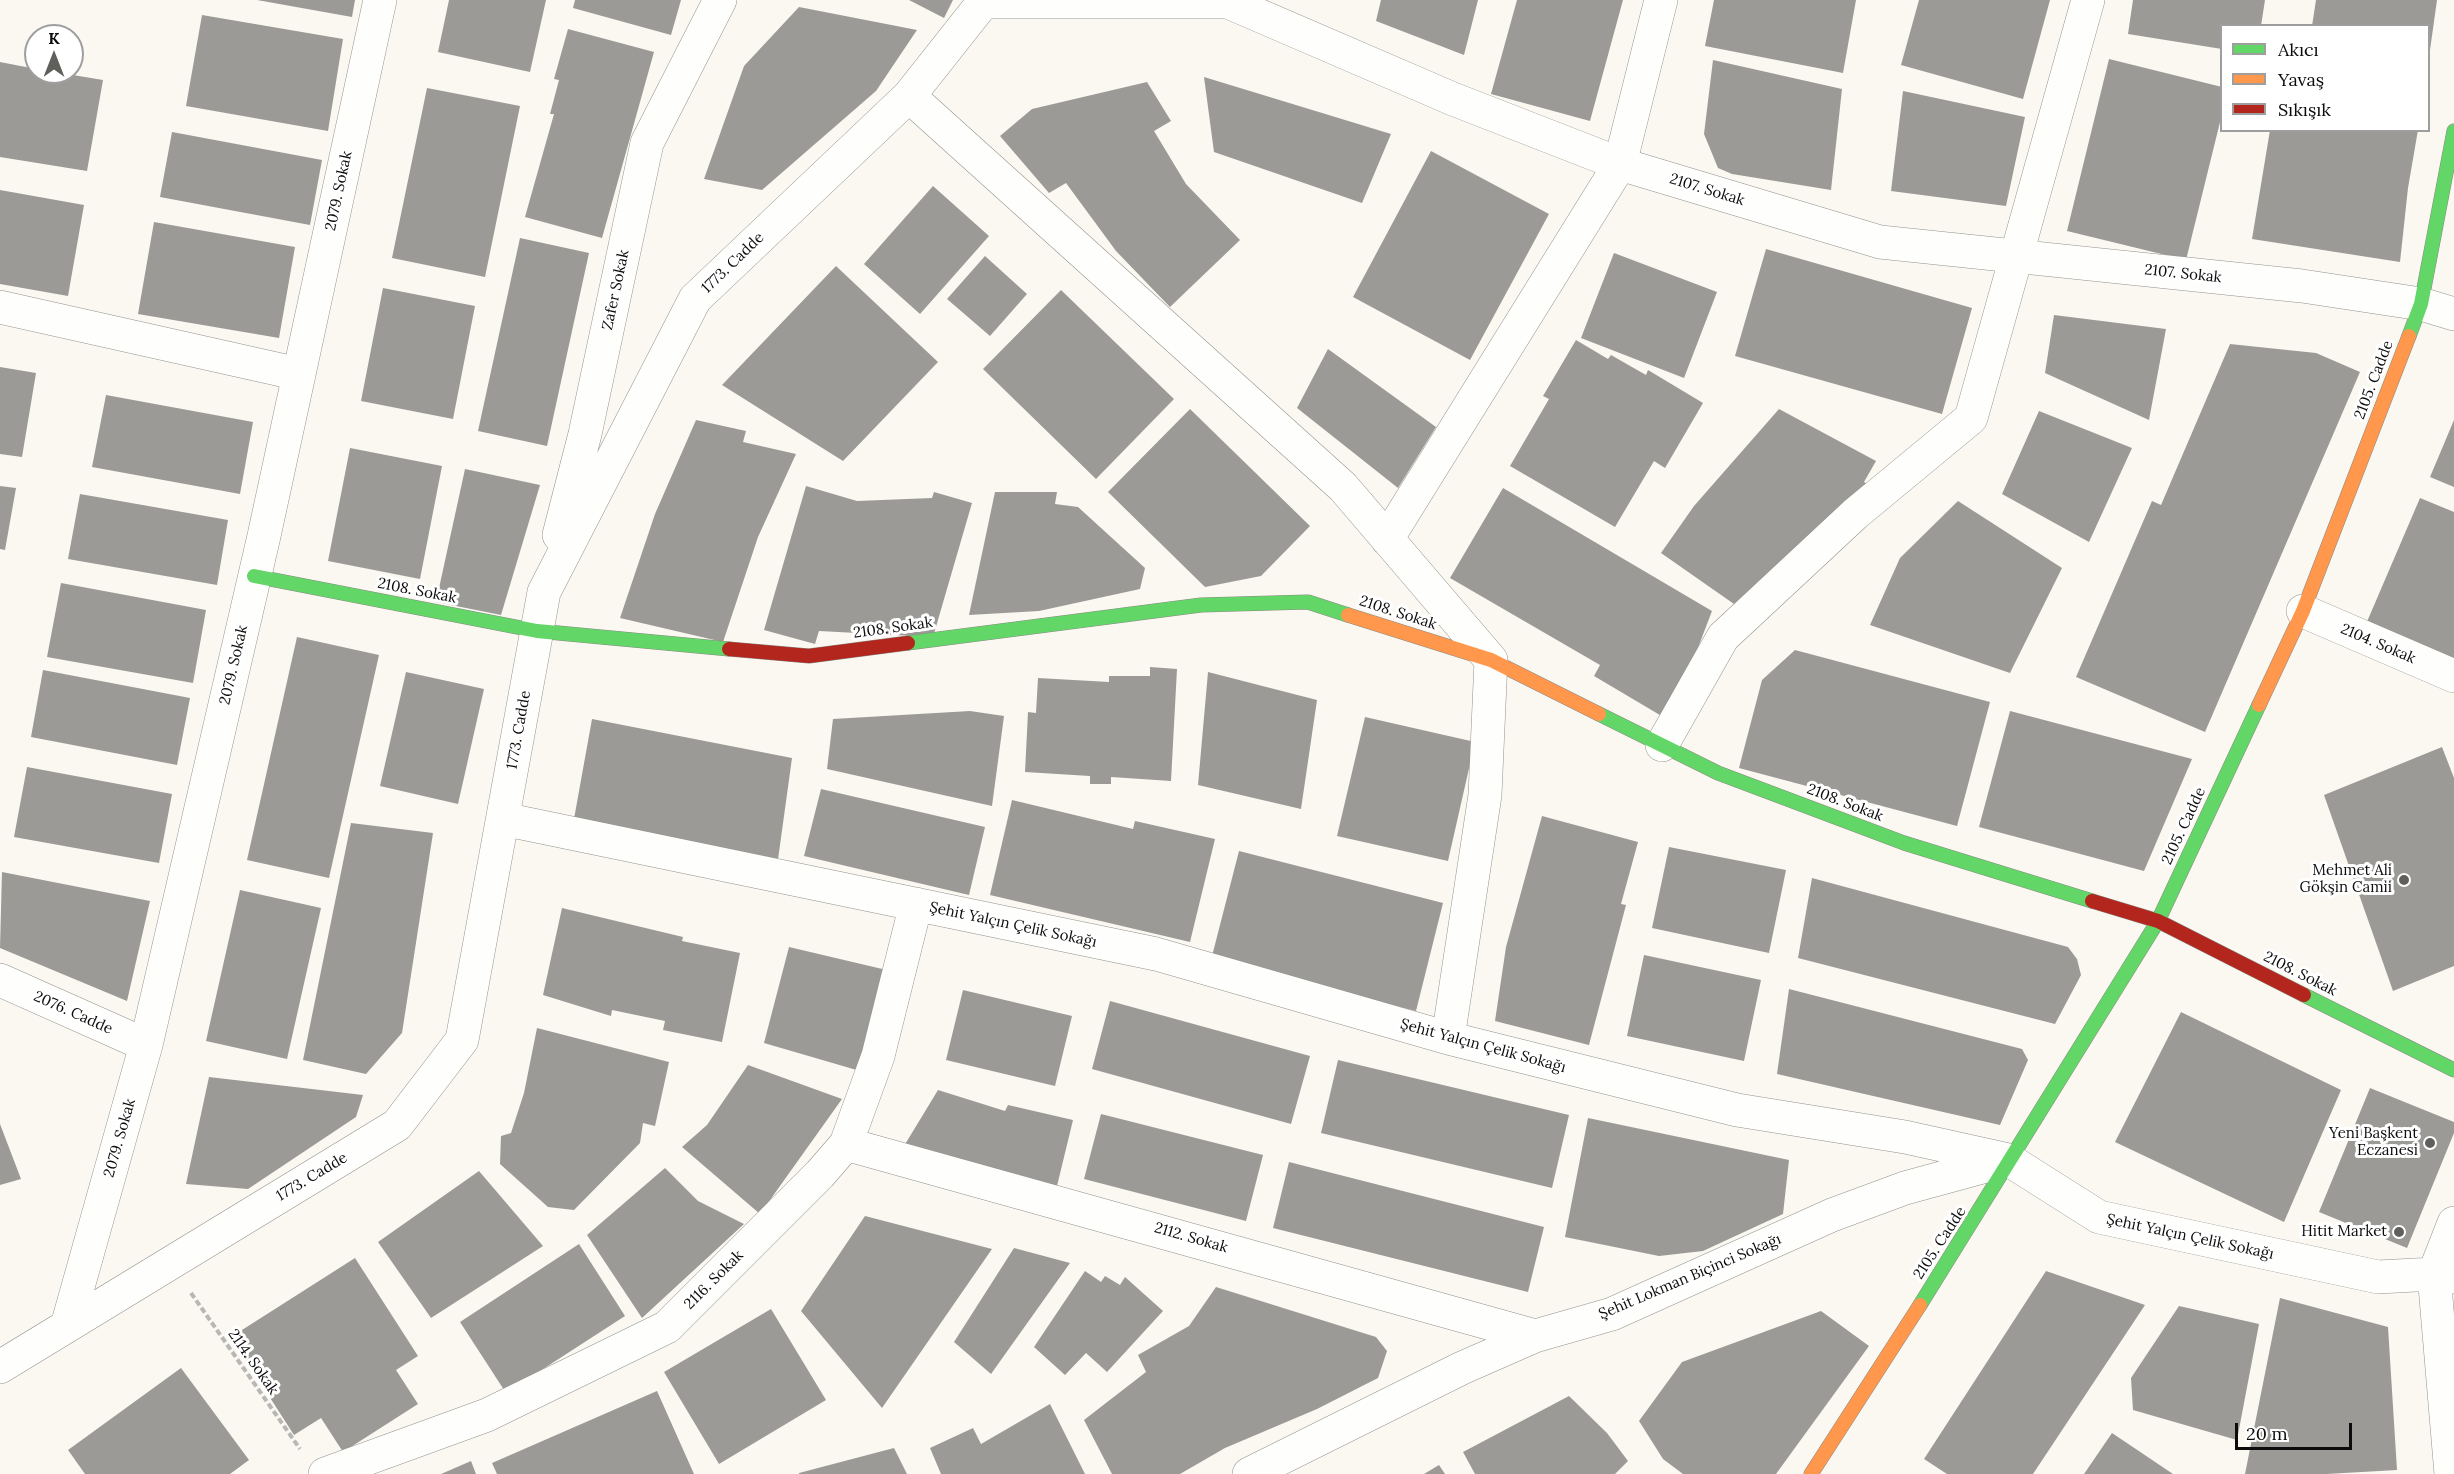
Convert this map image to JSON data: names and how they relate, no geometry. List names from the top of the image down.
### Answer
{
  "streets": {
    "street": [
      "2107. Sokak",
      "2079. Sokak",
      "1773. Cadde",
      "Zafer Sokak",
      "2105. Cadde",
      "2108. Sokak",
      "2104. Sokak",
      "Şehit Yalçın Çelik Sokağı",
      "2076. Cadde",
      "2112. Sokak",
      "Şehit Lokman Biçinci Sokağı",
      "2116. Sokak"
    ],
    "path": ["2114. Sokak"]
  },
  "crossings": [
    ["2107. Sokak", "1773. Cadde"],
    ["2107. Sokak", "2105. Cadde"],
    ["2079. Sokak", "1773. Cadde"],
    ["2079. Sokak", "2108. Sokak"],
    ["2079. Sokak", "2076. Cadde"],
    ["1773. Cadde", "Zafer Sokak"],
    ["1773. Cadde", "2108. Sokak"],
    ["1773. Cadde", "Şehit Yalçın Çelik Sokağı"],
    ["1773. Cadde", "2114. Sokak"],
    ["2105. Cadde", "2108. Sokak"],
    ["2105. Cadde", "2104. Sokak"],
    ["2105. Cadde", "Şehit Yalçın Çelik Sokağı"],
    ["2105. Cadde", "Şehit Lokman Biçinci Sokağı"],
    ["Şehit Yalçın Çelik Sokağı", "Şehit Lokman Biçinci Sokağı"],
    ["Şehit Yalçın Çelik Sokağı", "2116. Sokak"],
    ["2112. Sokak", "Şehit Lokman Biçinci Sokağı"],
    ["2112. Sokak", "2116. Sokak"],
    ["2116. Sokak", "2114. Sokak"]
  ],
  "places": ["Mehmet Ali Gökşin Camii", "Yeni Başkent Eczanesi", "Hitit Market"],
  "legend": ["Akıcı", "Yavaş", "Sıkışık"],
  "scale_bar": "20 m",
  "north": "top"
}
